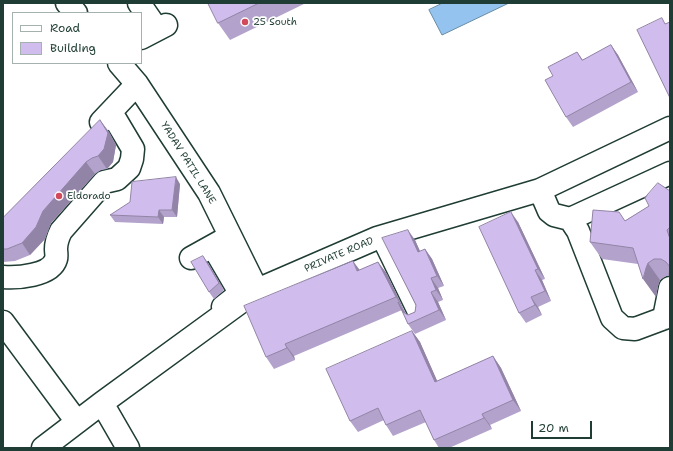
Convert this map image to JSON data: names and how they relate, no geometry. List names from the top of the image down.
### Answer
{
  "streets": {
    "street": ["YADAV PATIL LANE", "PRIVATE ROAD"]
  },
  "crossings": [
    ["YADAV PATIL LANE", "PRIVATE ROAD"]
  ],
  "places": ["25 South", "Eldorado"],
  "legend": ["Road", "Building"],
  "scale_bar": "20 m"
}
